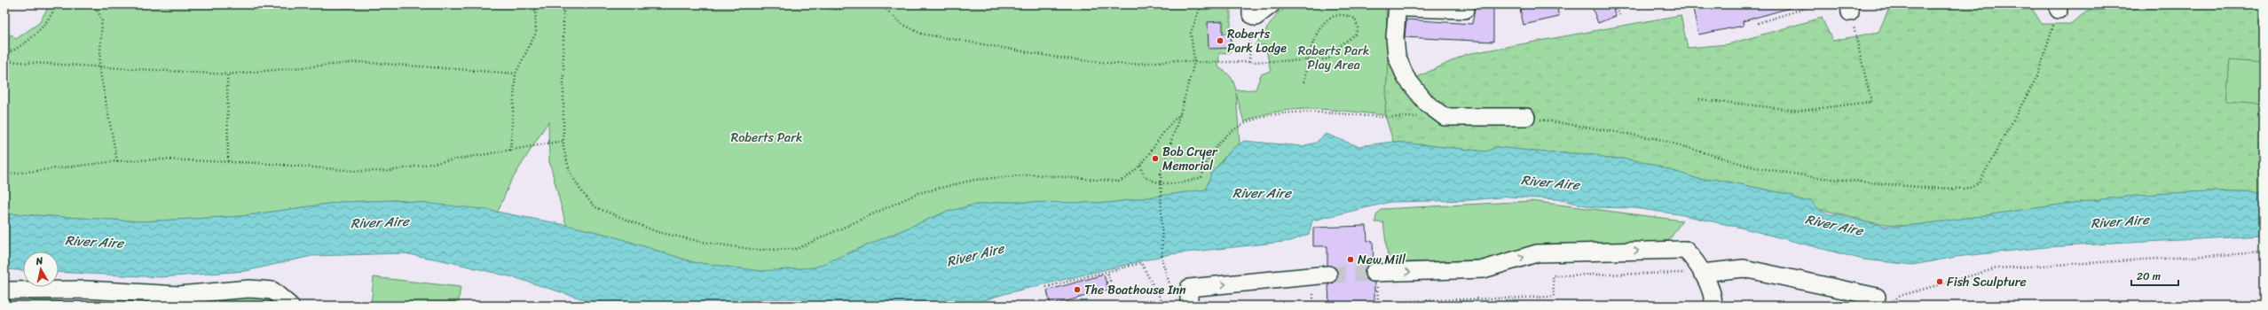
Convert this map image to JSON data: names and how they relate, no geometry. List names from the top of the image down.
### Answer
{
  "water": ["River Aire"],
  "parks": ["Roberts Park Play Area", "Roberts Park"],
  "places": [
    "Roberts Park Lodge",
    "Bob Cryer Memorial",
    "New Mill",
    "Fish Sculpture",
    "The Boathouse Inn"
  ],
  "scale_bar": "20 m",
  "north": "top"
}
